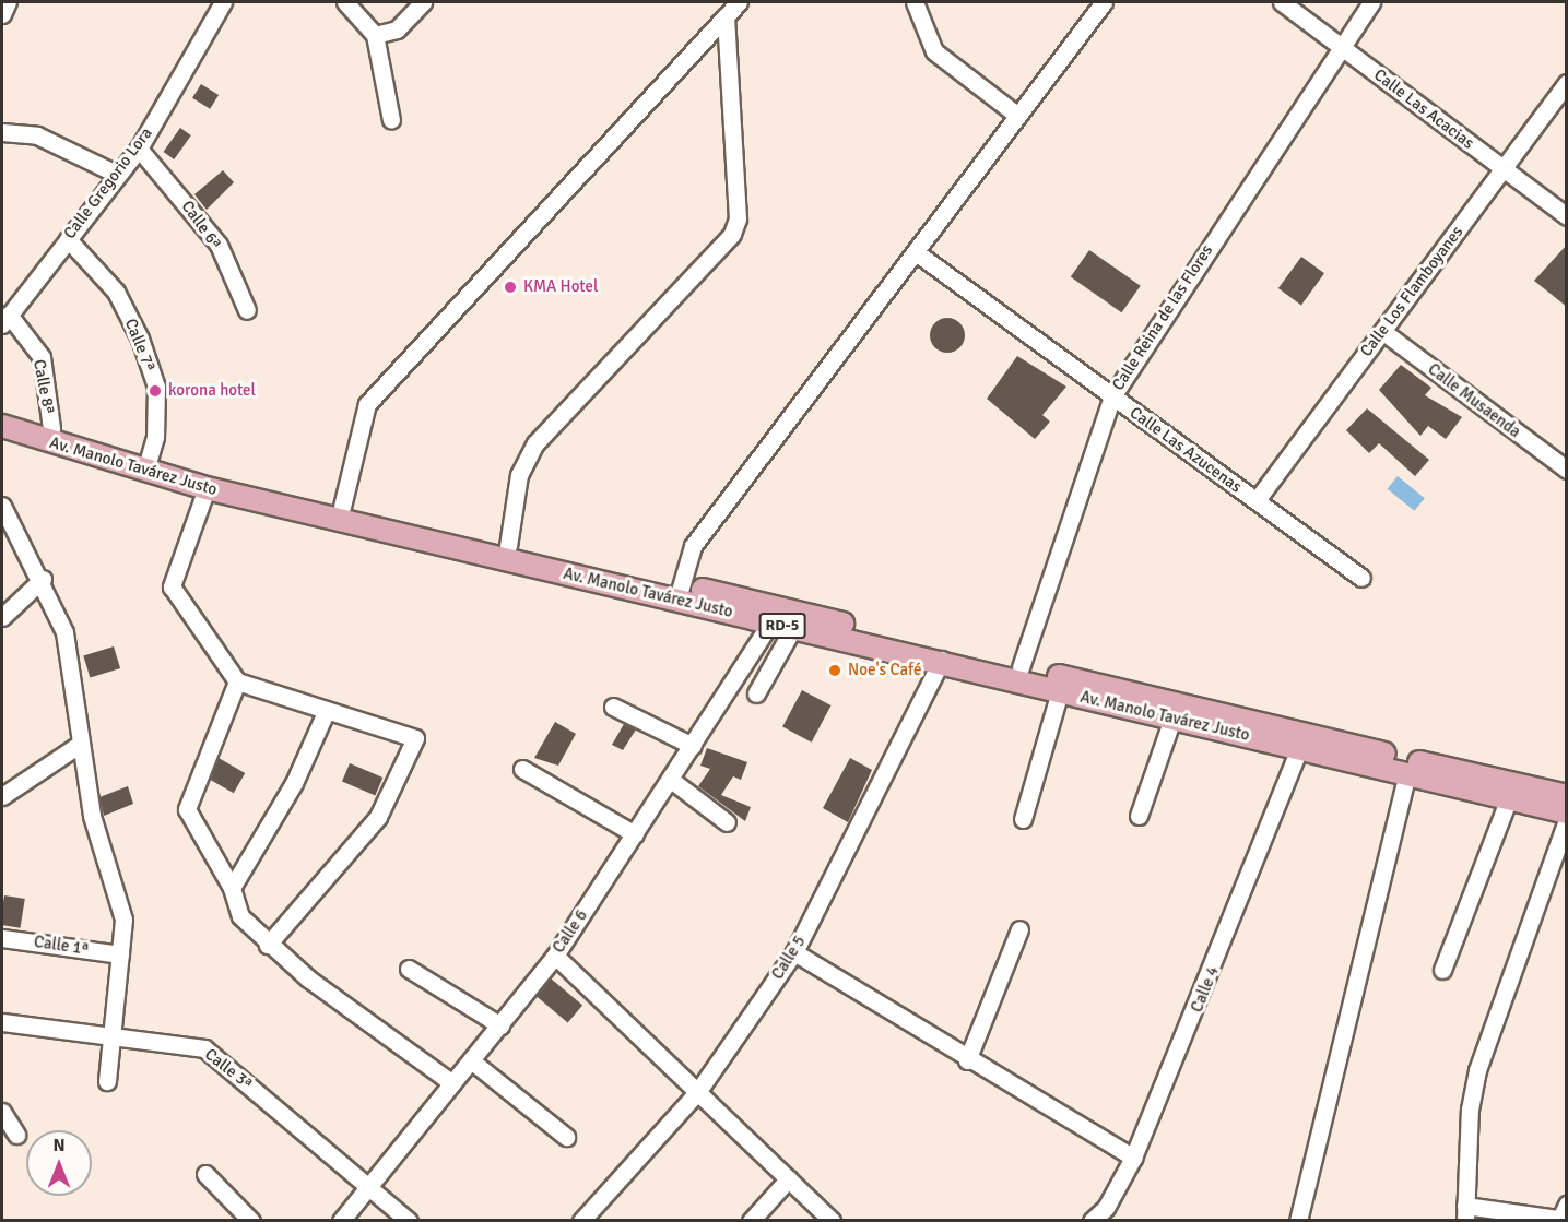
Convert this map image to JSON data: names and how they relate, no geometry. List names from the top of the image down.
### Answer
{
  "streets": {
    "main road": ["Av. Manolo Tavárez Justo", "RD-5"],
    "street": [
      "Calle Las Acacias",
      "Calle Gregorio Lora",
      "Calle 6ª",
      "Calle Los Flamboyanes",
      "Calle Reina de las Flores",
      "Calle 7ª",
      "Calle 8ª",
      "Calle Musaenda",
      "Calle Las Azucenas",
      "Calle 6",
      "Calle 1ª",
      "Calle 5",
      "Calle 4",
      "Calle 3ª"
    ]
  },
  "crossings": [
    ["Calle Las Acacias", "Calle Los Flamboyanes"],
    ["Calle Las Acacias", "Calle Reina de las Flores"],
    ["Calle Gregorio Lora", "Calle 6ª"],
    ["Calle Gregorio Lora", "Calle 7ª"],
    ["Calle Gregorio Lora", "Calle 8ª"],
    ["Calle Los Flamboyanes", "Calle Musaenda"],
    ["Calle Los Flamboyanes", "Calle Las Azucenas"],
    ["Calle Reina de las Flores", "Calle Las Azucenas"],
    ["Calle Reina de las Flores", "Av. Manolo Tavárez Justo"],
    ["Calle 7ª", "Av. Manolo Tavárez Justo"],
    ["Calle 8ª", "Av. Manolo Tavárez Justo"],
    ["Av. Manolo Tavárez Justo", "Calle 6"],
    ["Av. Manolo Tavárez Justo", "Calle 5"],
    ["Av. Manolo Tavárez Justo", "Calle 4"],
    ["Calle 6", "Calle 3ª"]
  ],
  "places": ["KMA Hotel", "korona hotel", "Noe's Café"],
  "north": "top"
}
